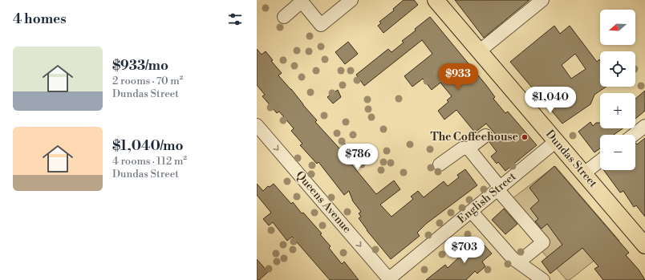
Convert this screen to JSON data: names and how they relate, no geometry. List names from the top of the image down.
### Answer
{
  "streets": {
    "main road": ["Dundas Street"],
    "street": ["English Street", "Queens Avenue"]
  },
  "crossings": [
    ["Dundas Street", "English Street"],
    ["English Street", "Queens Avenue"]
  ],
  "one_way": ["Queens Avenue"],
  "places": ["The Coffeehouse"],
  "north": "left",
  "page": {
    "heading": "4 homes",
    "map_buttons": ["+", "−"],
    "list": [
      {
        "name": "$933/mo",
        "note": "2 rooms · 70 m² · Dundas Street"
      },
      {
        "name": "$1,040/mo",
        "note": "4 rooms · 112 m² · Dundas Street"
      }
    ],
    "price": [
      "$933",
      "$1,040",
      "$786",
      "$703"
    ]
  }
}
